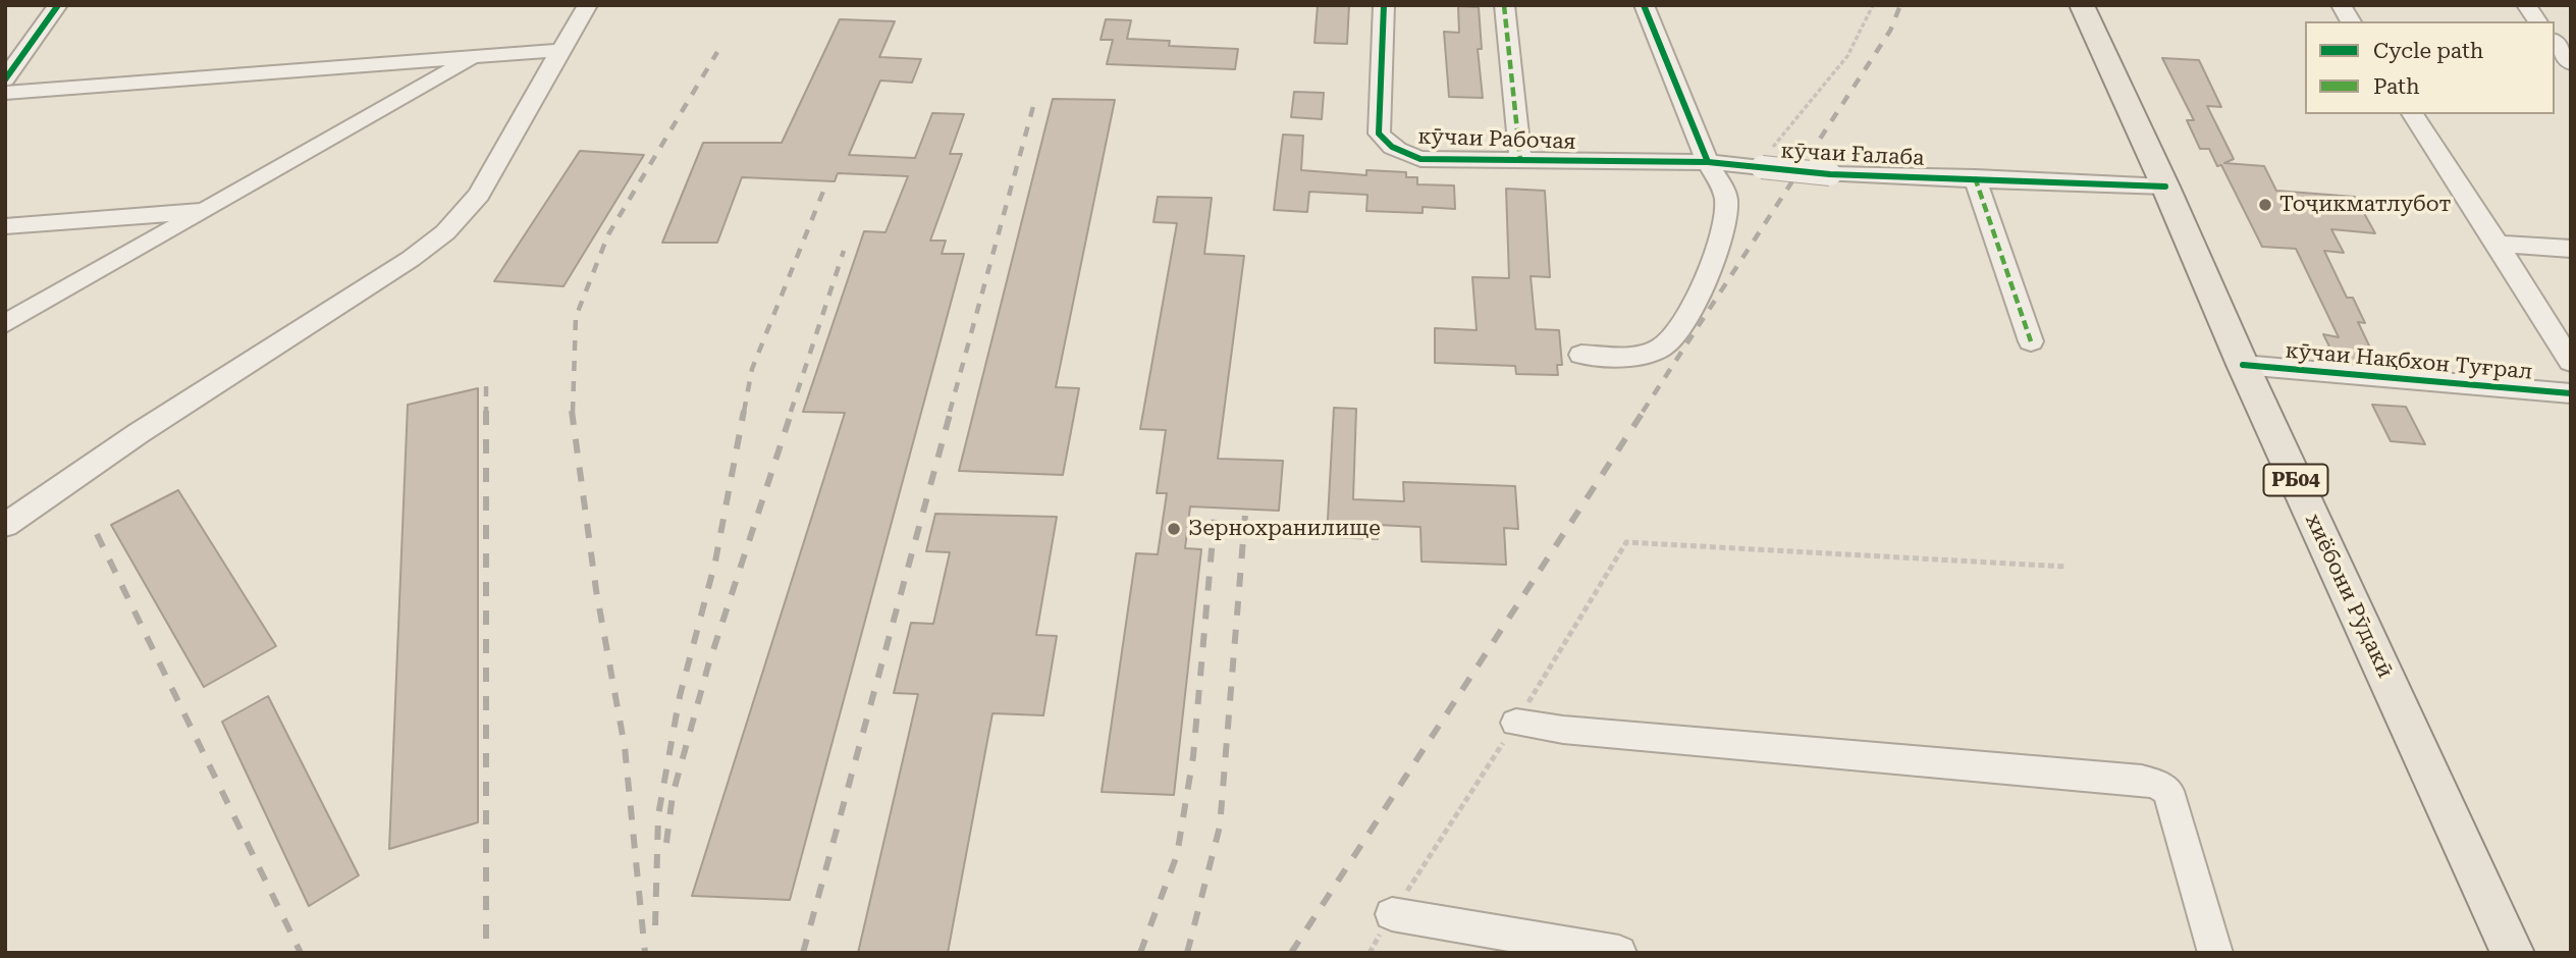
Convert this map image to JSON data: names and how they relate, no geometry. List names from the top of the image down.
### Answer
{
  "streets": {
    "main road": ["РБ04", "хиёбони Рӯдакӣ"],
    "street": ["кӯчаи Рабочая", "кӯчаи Ғалаба", "кӯчаи Нақбхон Туғрал"]
  },
  "crossings": [
    ["кӯчаи Рабочая", "кӯчаи Ғалаба"],
    ["кӯчаи Ғалаба", "хиёбони Рӯдакӣ"],
    ["кӯчаи Нақбхон Туғрал", "хиёбони Рӯдакӣ"]
  ],
  "places": ["Тоҷикматлубот", "Зернохранилище"],
  "legend": ["Cycle path", "Path"]
}
